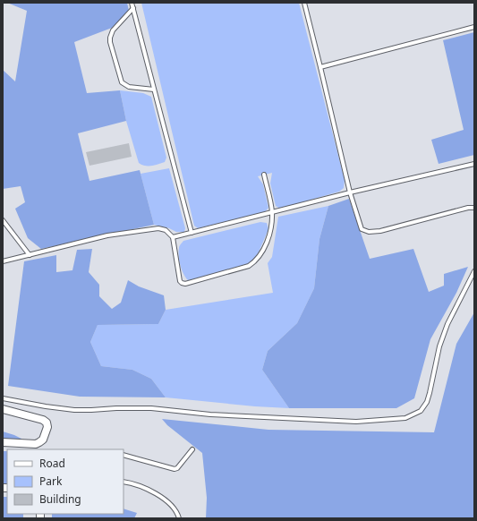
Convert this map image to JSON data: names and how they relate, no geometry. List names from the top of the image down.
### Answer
{
  "legend": ["Road", "Park", "Building"]
}
